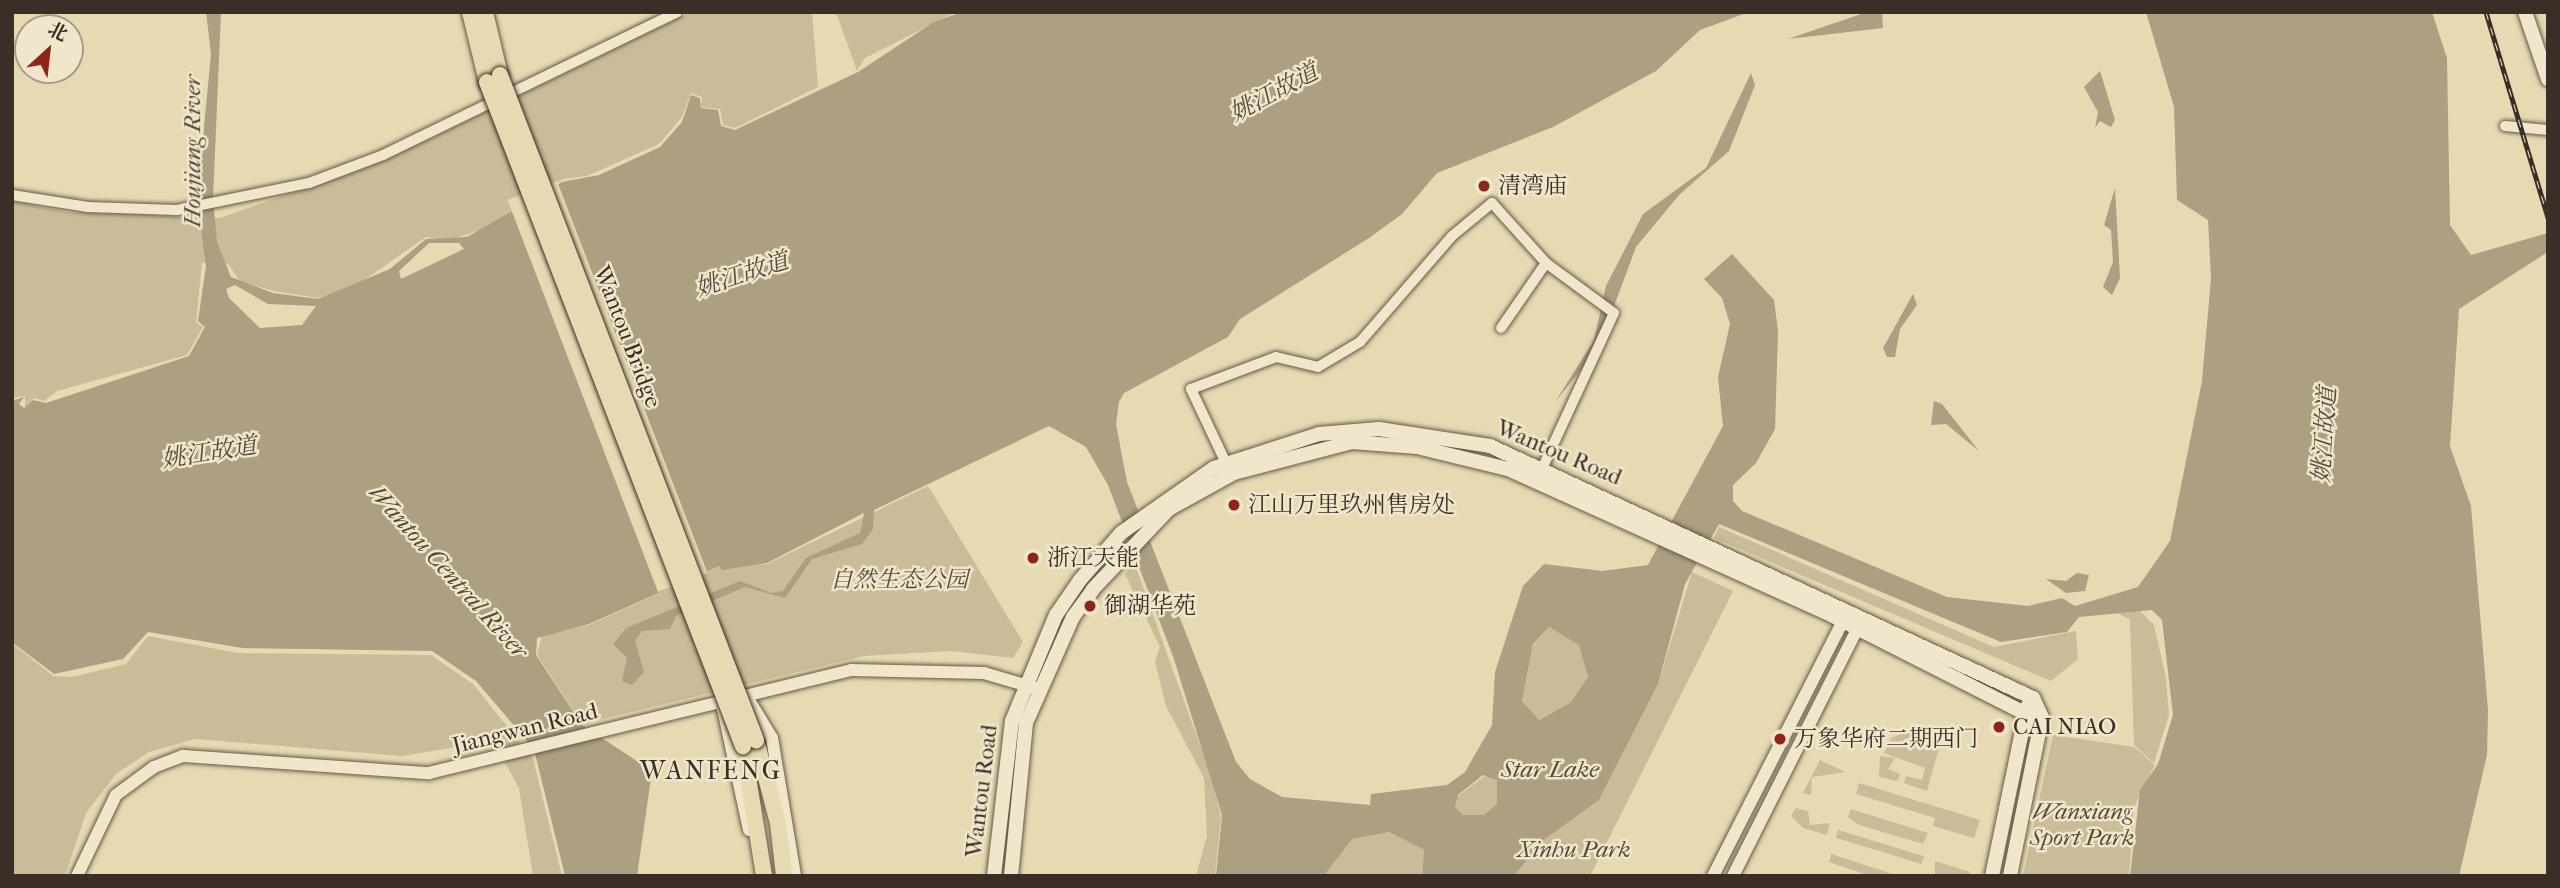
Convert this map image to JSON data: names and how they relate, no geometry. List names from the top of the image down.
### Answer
{
  "streets": {
    "main road": ["Wantou Bridge", "Wantou Road"],
    "street": ["Jiangwan Road"]
  },
  "crossings": [
    ["Wantou Road", "Jiangwan Road"]
  ],
  "districts": ["WANFENG"],
  "water": [
    "姚江故道",
    "Houjiang River",
    "Wantou Central River",
    "Star Lake"
  ],
  "parks": ["自然生态公园", "Wanxiang Sport Park", "Xinhu Park"],
  "places": [
    "清湾庙",
    "江山万里玖州售房处",
    "浙江天能",
    "御湖华苑",
    "CAI NIAO",
    "万象华府二期西门"
  ],
  "north": "top right"
}
